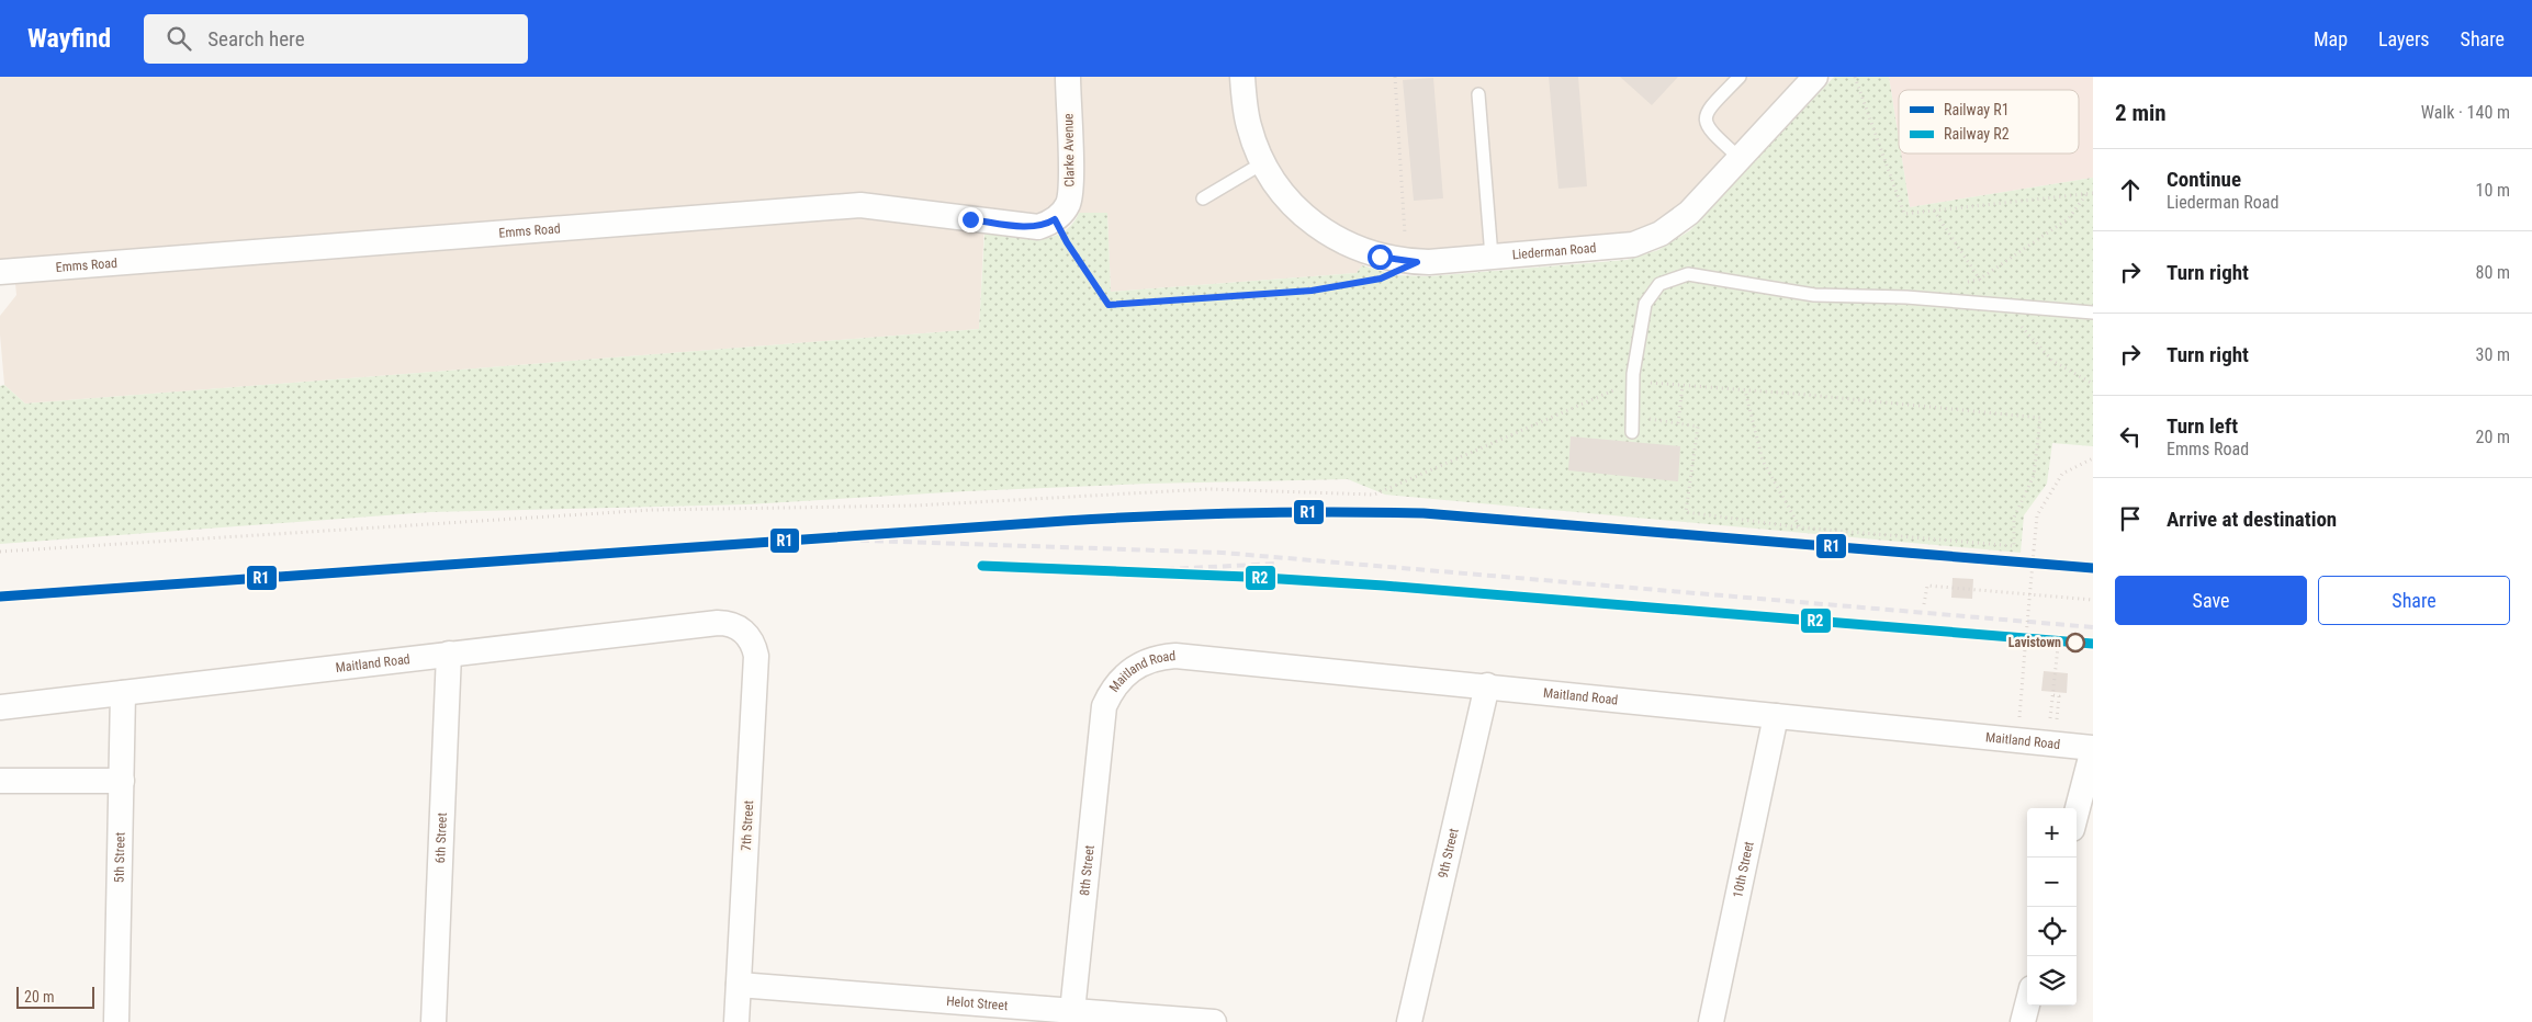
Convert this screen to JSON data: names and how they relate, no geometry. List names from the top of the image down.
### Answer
{
  "streets": {
    "street": [
      "Clarke Avenue",
      "Emms Road",
      "Liederman Road",
      "Maitland Road",
      "7th Street",
      "6th Street",
      "9th Street",
      "5th Street",
      "10th Street",
      "8th Street",
      "Helot Street"
    ]
  },
  "crossings": [
    ["Clarke Avenue", "Emms Road"],
    ["Maitland Road", "7th Street"],
    ["Maitland Road", "6th Street"],
    ["Maitland Road", "9th Street"],
    ["Maitland Road", "5th Street"],
    ["Maitland Road", "10th Street"],
    ["Maitland Road", "8th Street"],
    ["7th Street", "Helot Street"],
    ["8th Street", "Helot Street"]
  ],
  "places": ["Lavistown"],
  "lines": ["rail line R1", "rail line R2"],
  "legend": ["Railway R1", "Railway R2"],
  "scale_bar": "20 m",
  "page": {
    "header": "Wayfind",
    "search": "Search here",
    "nav": ["Map", "Layers", "Share"],
    "heading": ["2 min", "Walk · 140 m"],
    "list": [
      ["Continue", "Liederman Road", "10 m"],
      ["Turn right", "80 m"],
      ["Turn right", "30 m"],
      ["Turn left", "Emms Road", "20 m"],
      "Arrive at destination"
    ],
    "buttons": ["Save", "Share"],
    "map_buttons": ["+", "−"],
    "scale": "20 m"
  }
}
